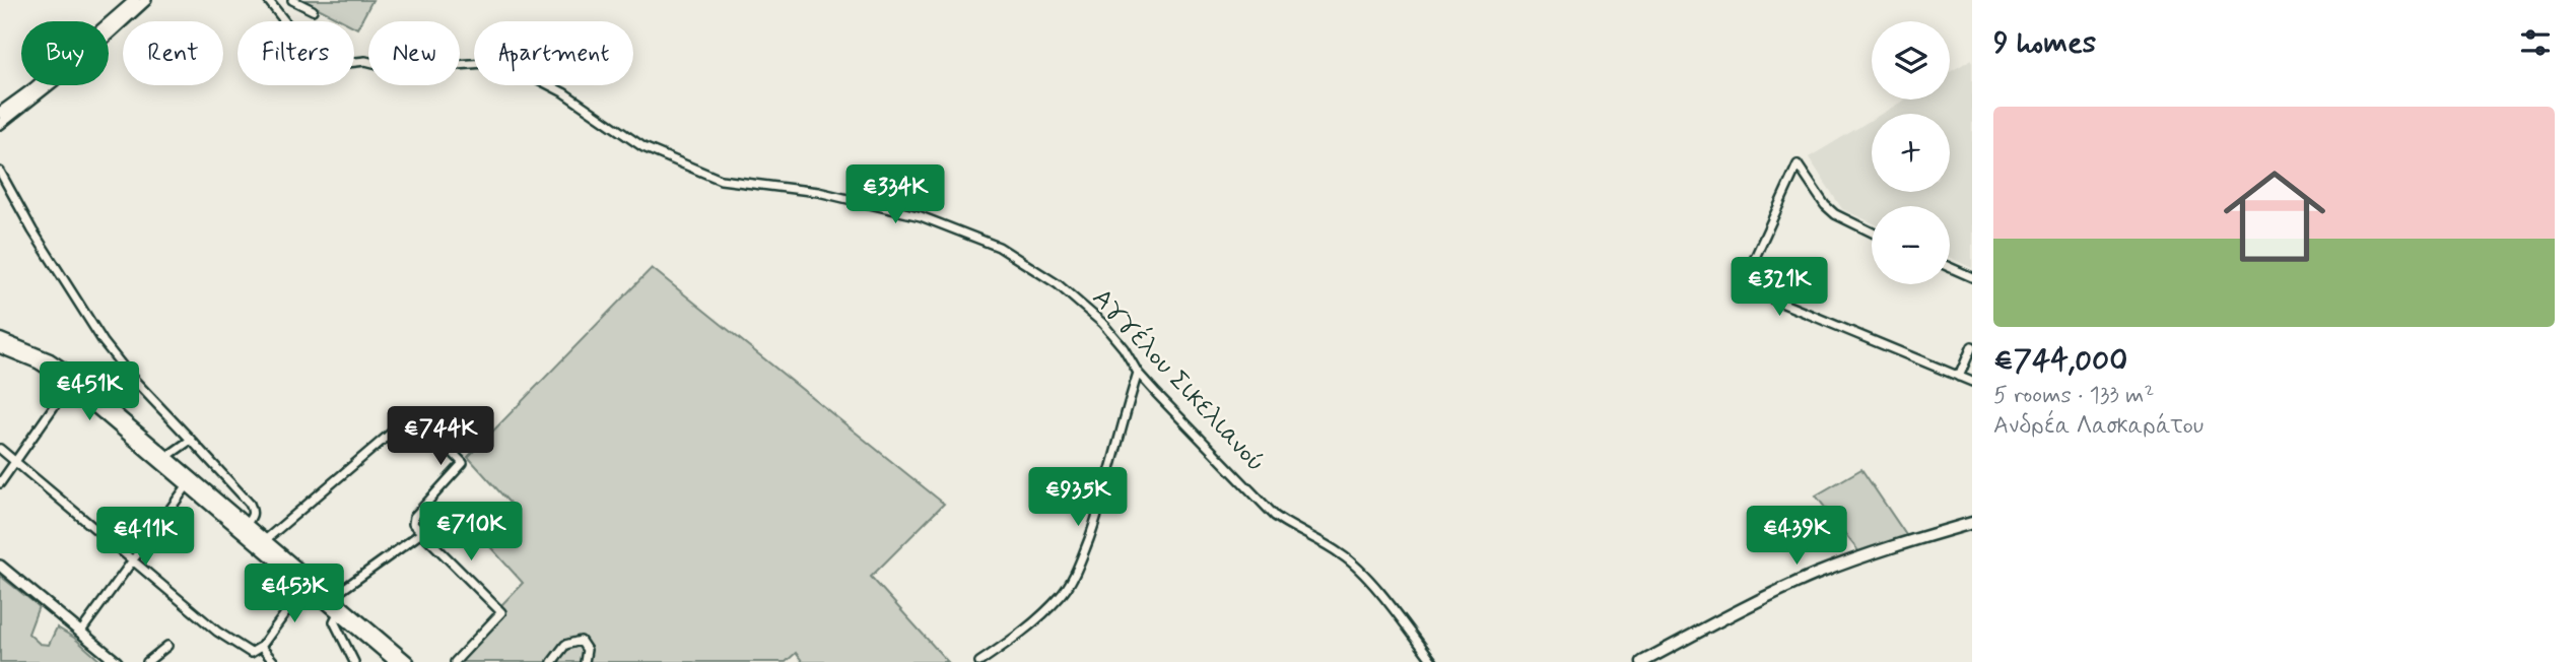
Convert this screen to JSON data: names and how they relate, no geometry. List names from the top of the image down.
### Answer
{
  "streets": {
    "street": ["Αγγέλου Σικελιανού"]
  },
  "page": {
    "heading": "9 homes",
    "map_buttons": ["+", "−"],
    "chip": [
      "Buy",
      "Rent",
      "Filters",
      "New",
      "Apartment"
    ],
    "list": [
      {
        "name": "€744,000",
        "note": "5 rooms · 133 m² · Ανδρέα Λασκαράτου"
      }
    ],
    "price": [
      "€334K",
      "€321K",
      "€451K",
      "€744K",
      "€935K",
      "€710K",
      "€439K",
      "€411K",
      "€453K"
    ]
  }
}
